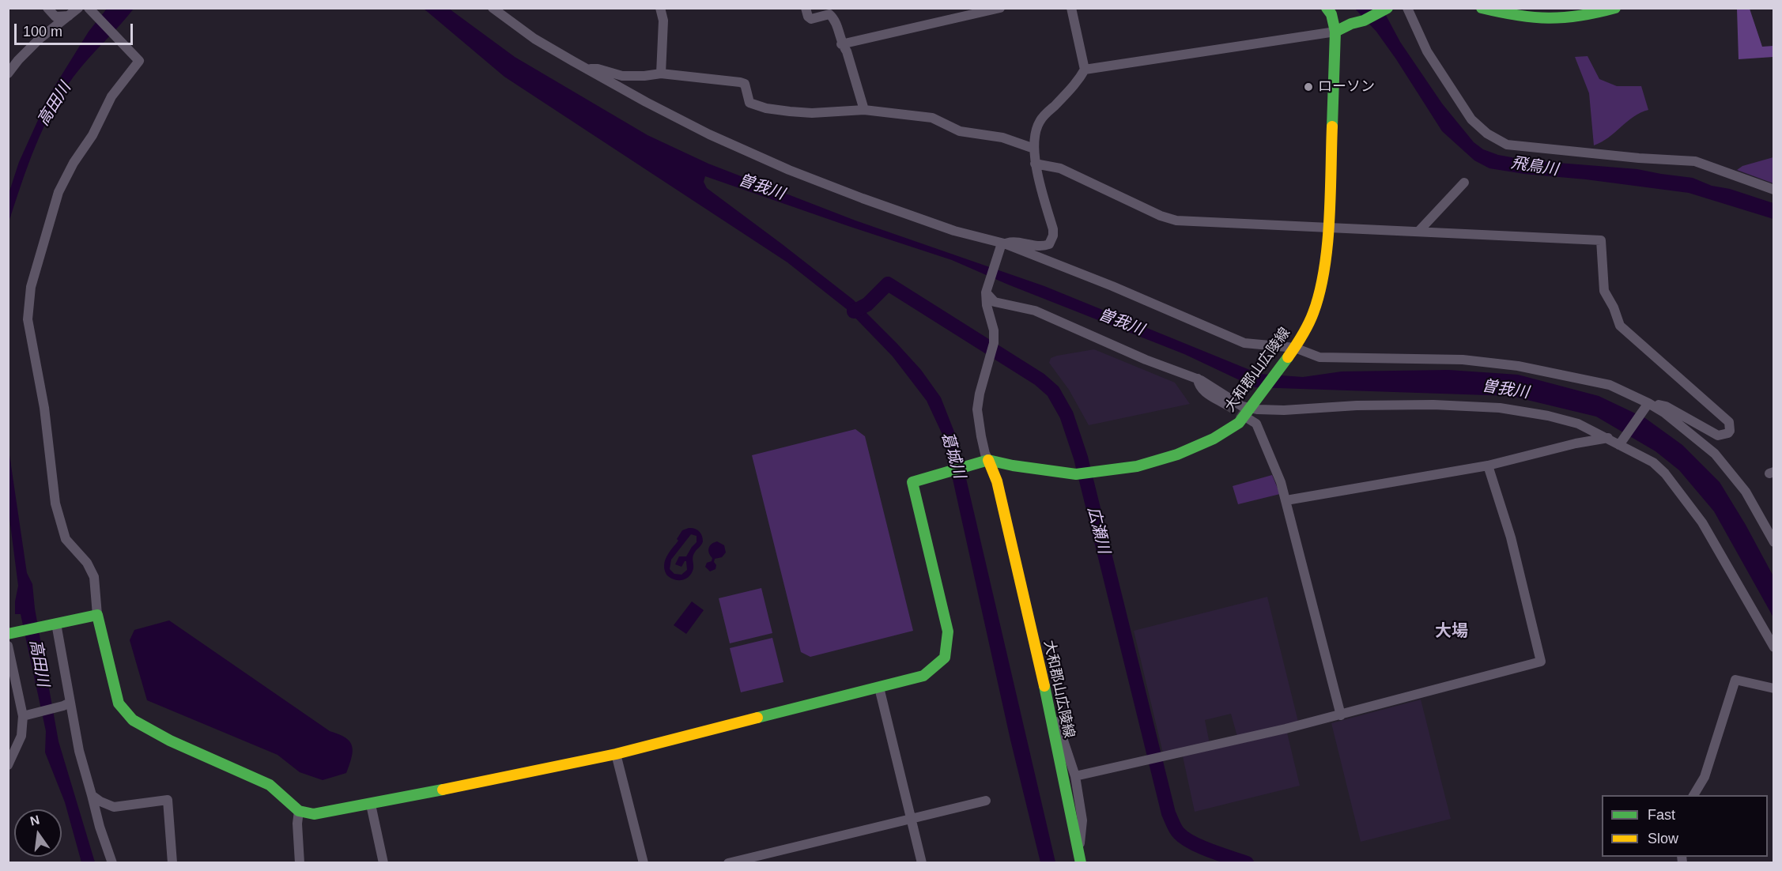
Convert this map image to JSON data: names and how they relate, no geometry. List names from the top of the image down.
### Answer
{
  "streets": {
    "street": ["大和郡山広陵線"]
  },
  "districts": ["大場"],
  "water": [
    "高田川",
    "飛鳥川",
    "曽我川",
    "葛城川",
    "広瀬川"
  ],
  "places": ["ローソン"],
  "legend": ["Fast", "Slow"],
  "scale_bar": "100 m",
  "north": "top"
}
